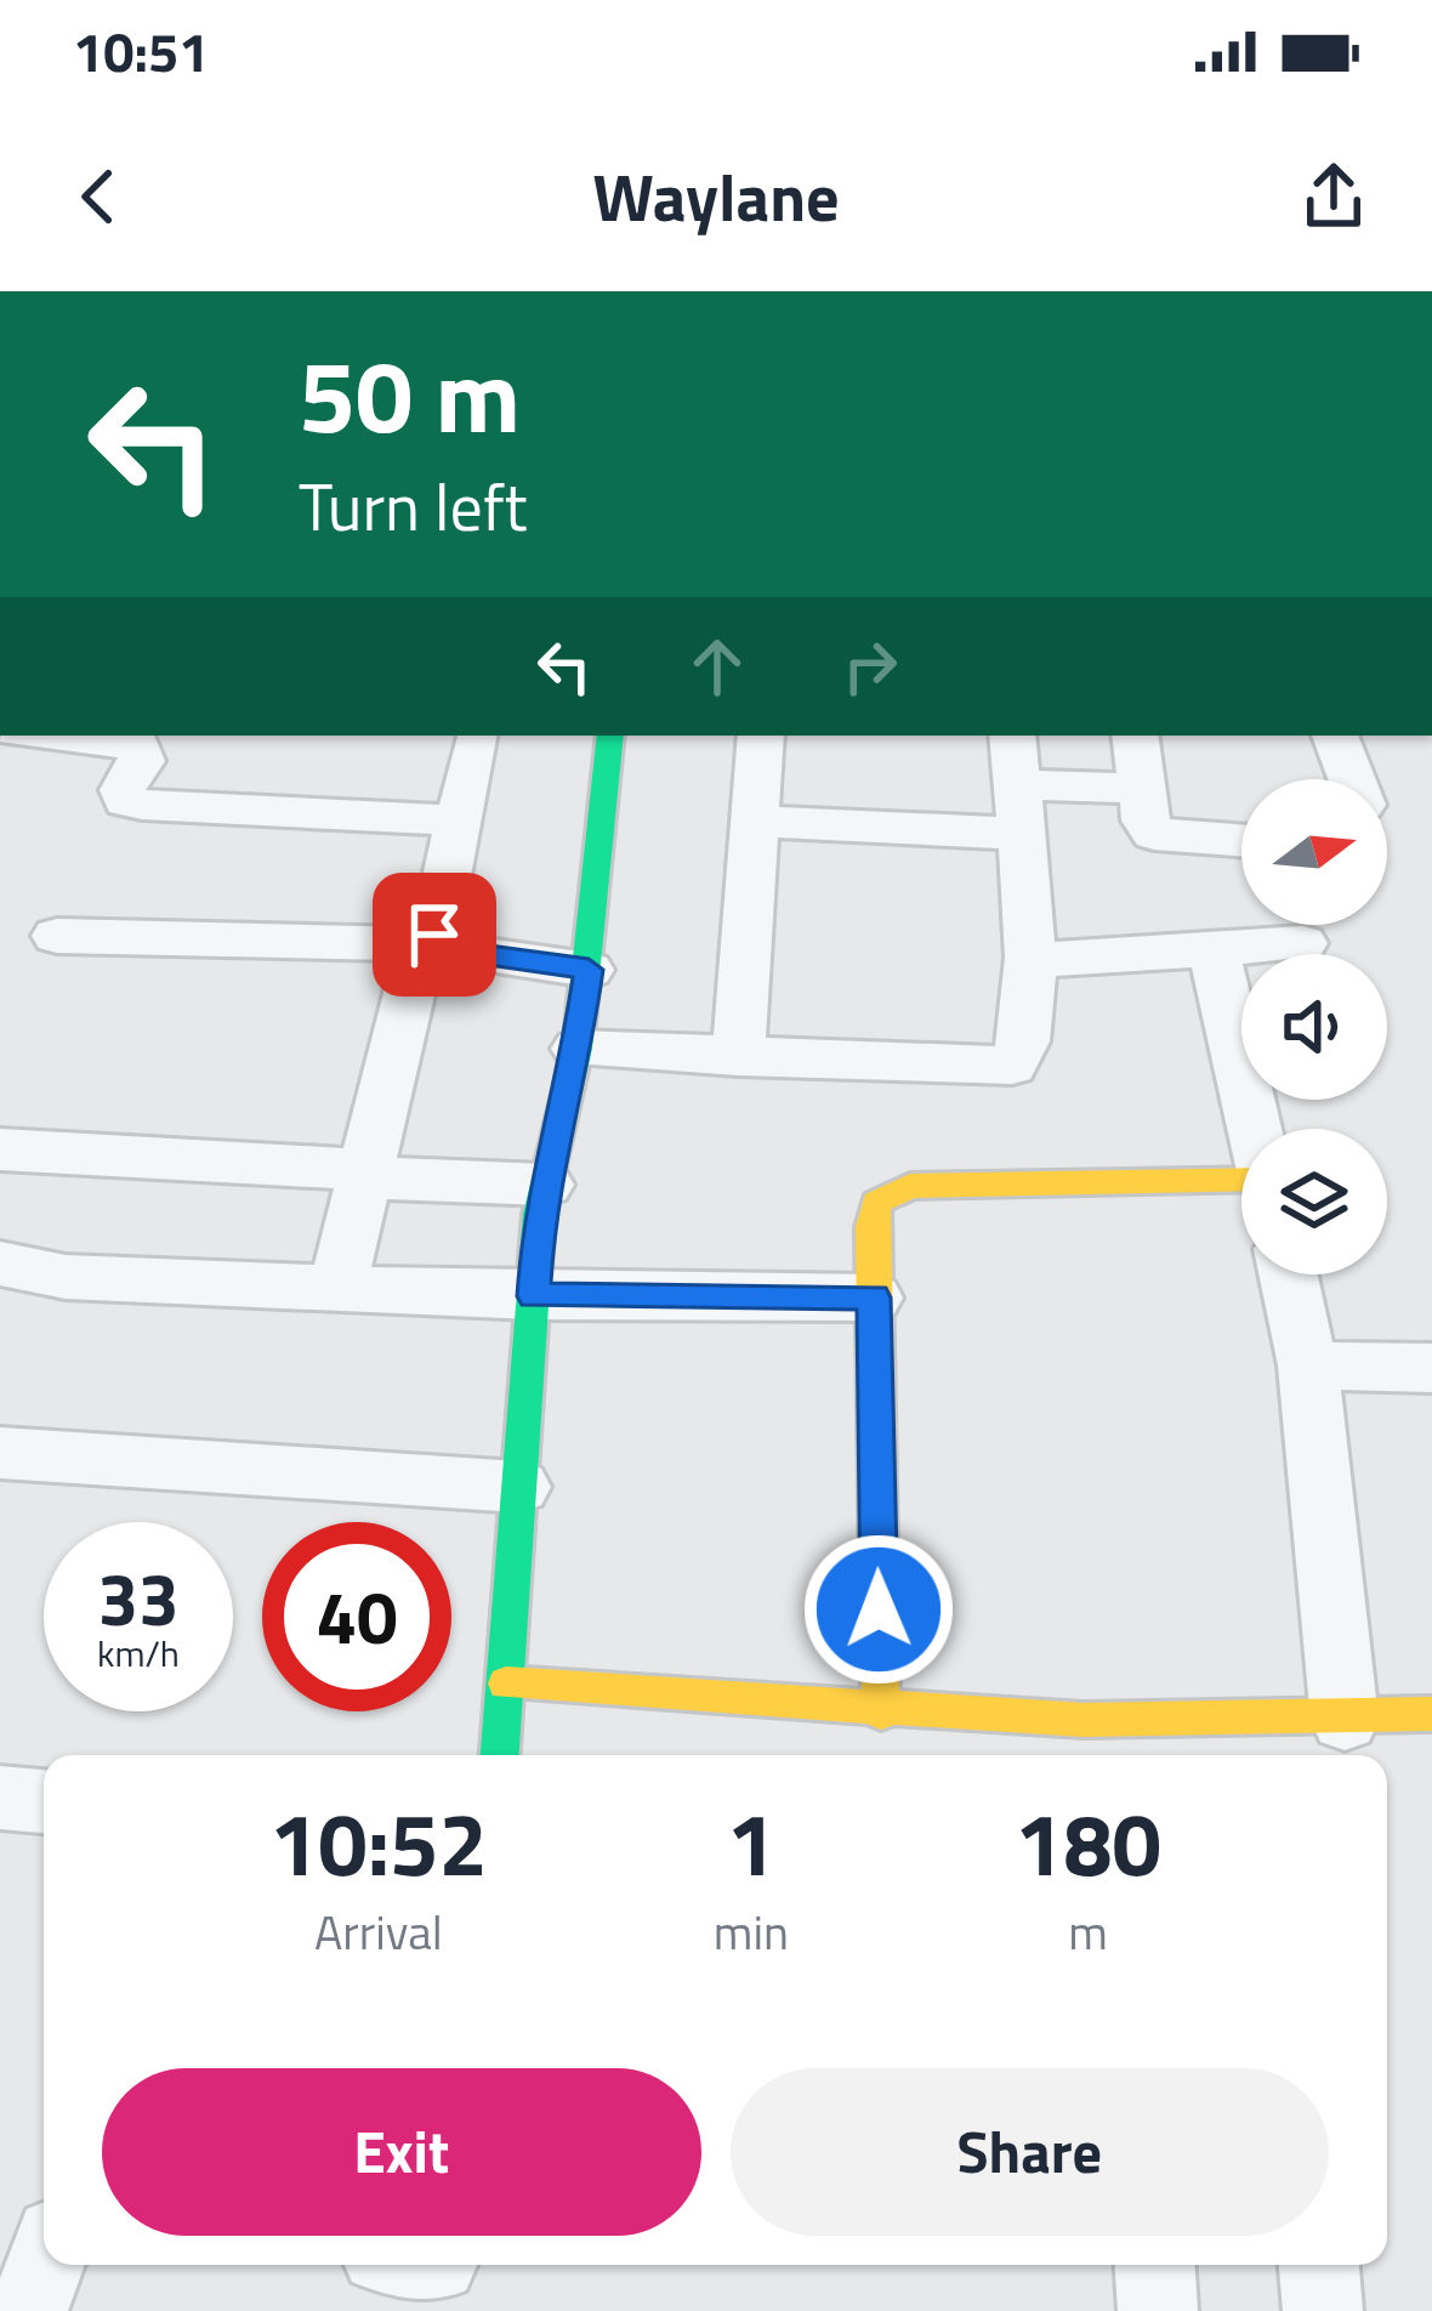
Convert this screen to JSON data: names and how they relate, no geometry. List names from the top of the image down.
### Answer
{
  "north": "right",
  "page": {
    "status": "10:51",
    "header": "Waylane",
    "turn": ["50 m", "Turn left"],
    "speed": "33 km/h",
    "limit": "40",
    "eta": [
      "10:52",
      "Arrival",
      "1",
      "min",
      "180",
      "m"
    ],
    "buttons": ["Exit", "Share"]
  }
}
